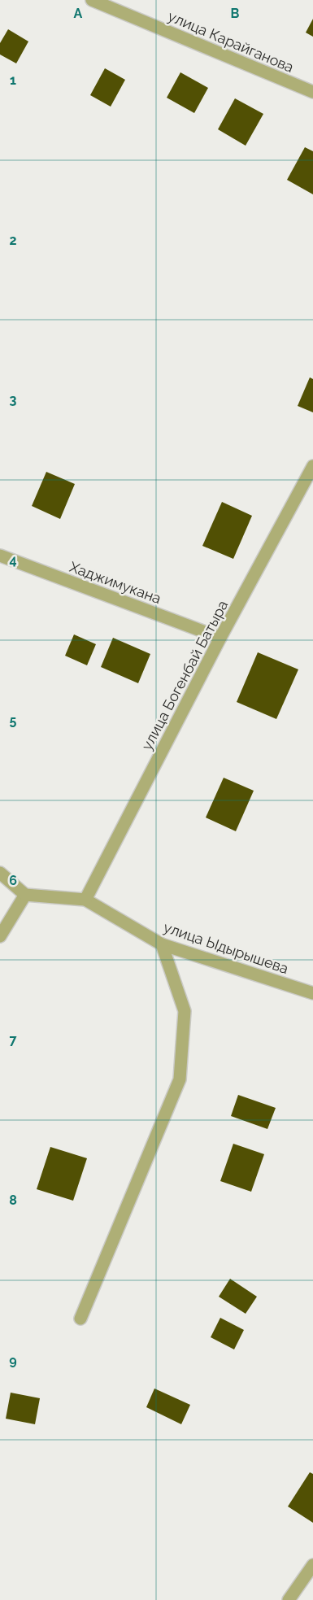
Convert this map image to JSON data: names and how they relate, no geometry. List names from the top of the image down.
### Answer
{
  "streets": {
    "street": [
      "улица Карайганова",
      "Хаджимукана",
      "улица Богенбай Батыра",
      "улица Ыдырышева"
    ]
  },
  "crossings": [
    ["Хаджимукана", "улица Богенбай Батыра"],
    ["улица Богенбай Батыра", "улица Ыдырышева"]
  ],
  "grid": {
    "columns": ["A", "B"],
    "rows": [
      "1",
      "2",
      "3",
      "4",
      "5",
      "6",
      "7",
      "8",
      "9"
    ]
  }
}
